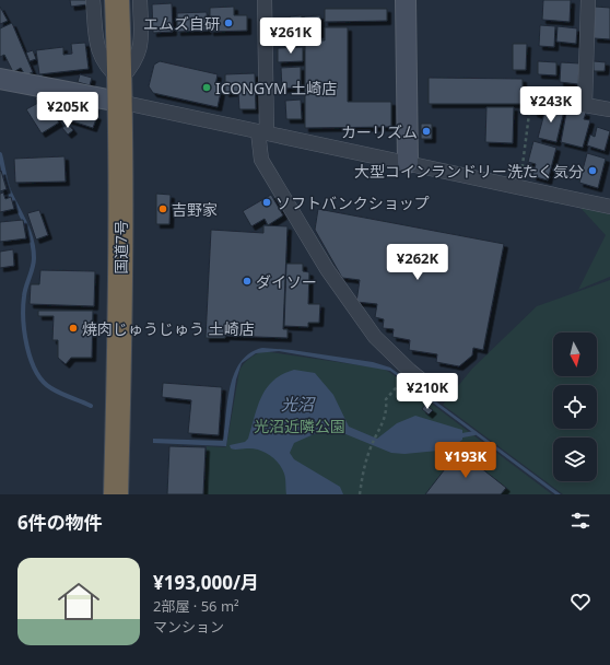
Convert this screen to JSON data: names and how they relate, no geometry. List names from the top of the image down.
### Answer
{
  "streets": {
    "highway": ["国道7号"]
  },
  "water": ["光沼"],
  "parks": ["光沼近隣公園"],
  "places": [
    "エムズ自研",
    "ICONGYM 土崎店",
    "カーリズム",
    "大型コインランドリー洗たく気分",
    "ソフトバンクショップ",
    "吉野家",
    "ダイソー",
    "焼肉じゅうじゅう 土崎店"
  ],
  "north": "bottom",
  "page": {
    "price": [
      "¥261K",
      "¥243K",
      "¥205K",
      "¥262K",
      "¥210K",
      "¥193K"
    ],
    "heading": "6件の物件",
    "list": [
      {
        "name": "¥193,000/月",
        "note": "2部屋 · 56 m² · マンション"
      }
    ]
  }
}
